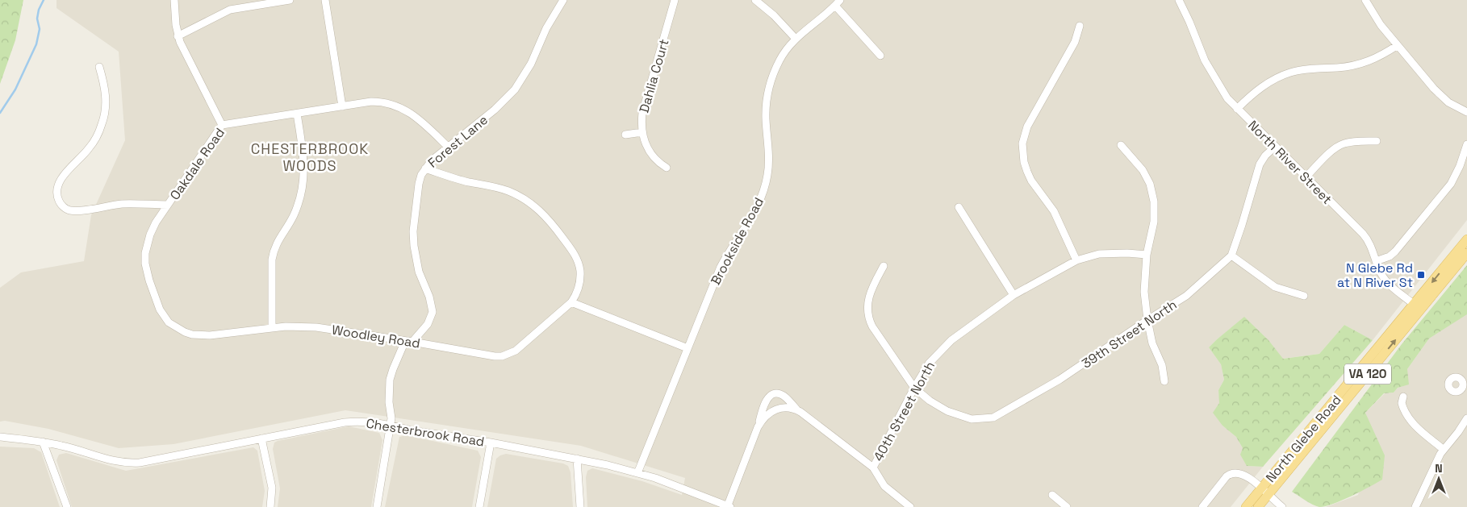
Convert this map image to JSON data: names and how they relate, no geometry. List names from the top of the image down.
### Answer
{
  "streets": {
    "main road": ["VA 120", "North Glebe Road"],
    "street": [
      "Dahlia Court",
      "Forest Lane",
      "North River Street",
      "Oakdale Road",
      "Brookside Road",
      "39th Street North",
      "Woodley Road",
      "40th Street North",
      "Chesterbrook Road"
    ]
  },
  "crossings": [
    ["Forest Lane", "Oakdale Road"],
    ["Forest Lane", "Woodley Road"],
    ["Forest Lane", "Chesterbrook Road"],
    ["North River Street", "39th Street North"],
    ["North River Street", "North Glebe Road"],
    ["Oakdale Road", "Woodley Road"],
    ["Brookside Road", "Chesterbrook Road"],
    ["39th Street North", "40th Street North"]
  ],
  "districts": ["CHESTERBROOK WOODS"],
  "places": {
    "transit": ["N Glebe Rd at N River St"]
  },
  "north": "top"
}
